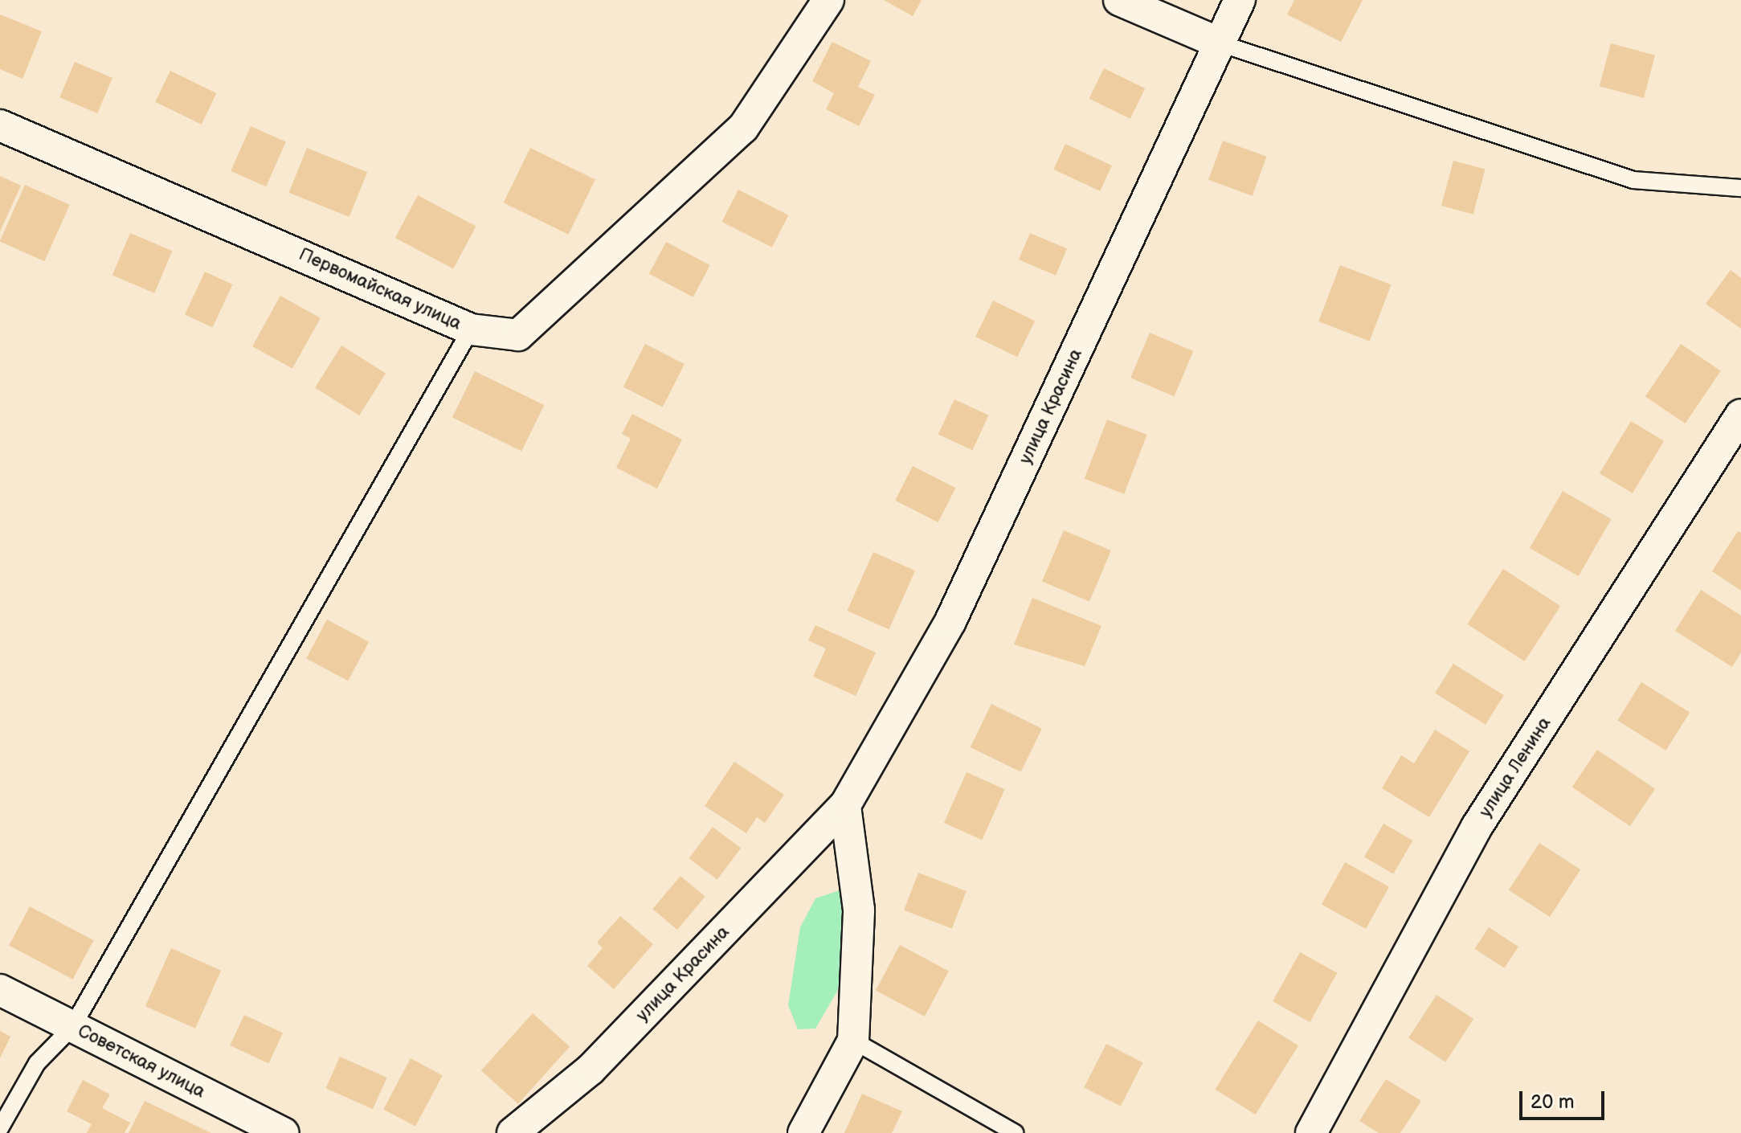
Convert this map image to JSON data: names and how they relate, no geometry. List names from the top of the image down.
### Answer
{
  "streets": {
    "street": [
      "Первомайская улица",
      "улица Красина",
      "улица Ленина",
      "Советская улица"
    ]
  },
  "scale_bar": "20 m"
}
